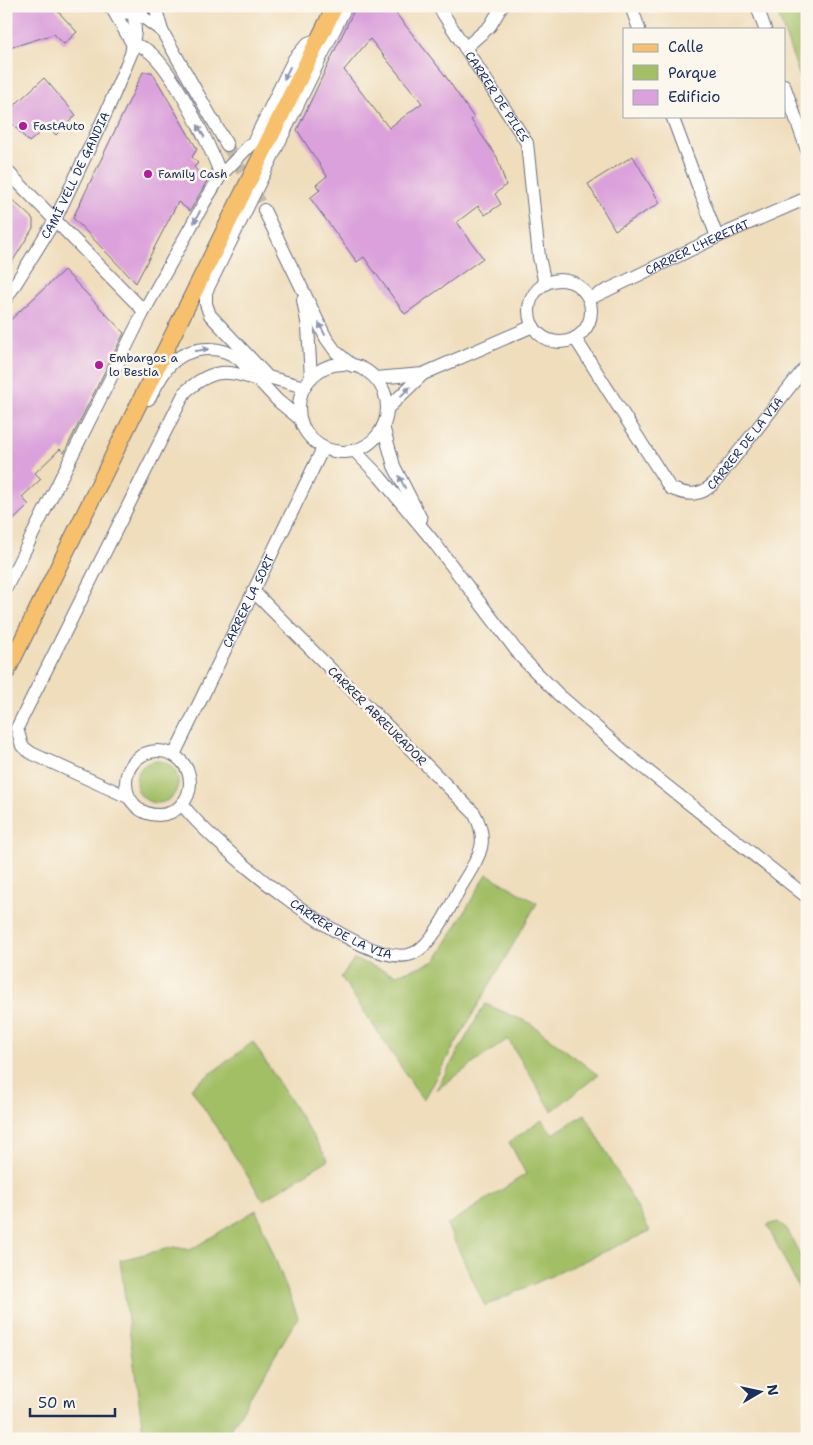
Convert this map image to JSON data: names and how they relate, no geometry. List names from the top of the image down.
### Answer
{
  "streets": {
    "street": [
      "CARRER DE PILES",
      "CAMÍ VELL DE GANDIA",
      "CARRER L'HERETAT",
      "CARRER DE LA VIA",
      "CARRER LA SORT",
      "CARRER ABREURADOR"
    ]
  },
  "crossings": [
    ["CARRER DE PILES", "CARRER L'HERETAT"],
    ["CARRER DE PILES", "CARRER DE LA VIA"],
    ["CARRER L'HERETAT", "CARRER DE LA VIA"],
    ["CARRER DE LA VIA", "CARRER LA SORT"],
    ["CARRER DE LA VIA", "CARRER ABREURADOR"],
    ["CARRER LA SORT", "CARRER ABREURADOR"]
  ],
  "places": ["FastAuto", "Family Cash", "Embargos a lo Bestia"],
  "legend": ["Calle", "Parque", "Edificio"],
  "scale_bar": "50 m",
  "north": "right"
}
